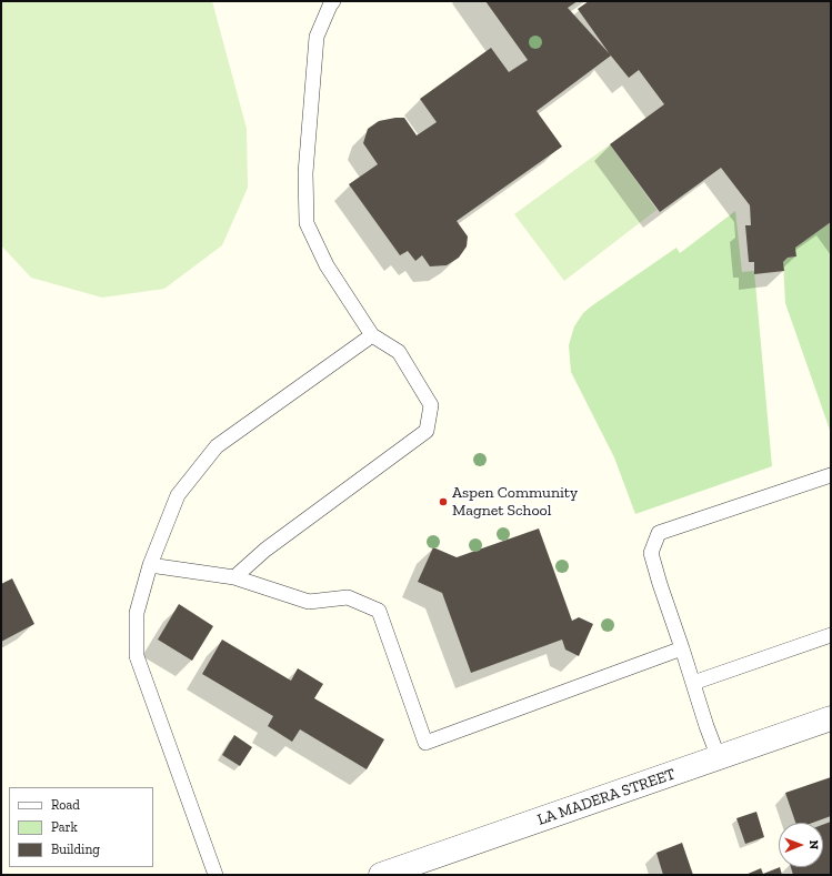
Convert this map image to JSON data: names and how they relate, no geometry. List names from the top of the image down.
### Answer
{
  "streets": {
    "street": ["LA MADERA STREET"]
  },
  "places": ["Aspen Community Magnet School"],
  "legend": ["Road", "Park", "Building"],
  "north": "right"
}
